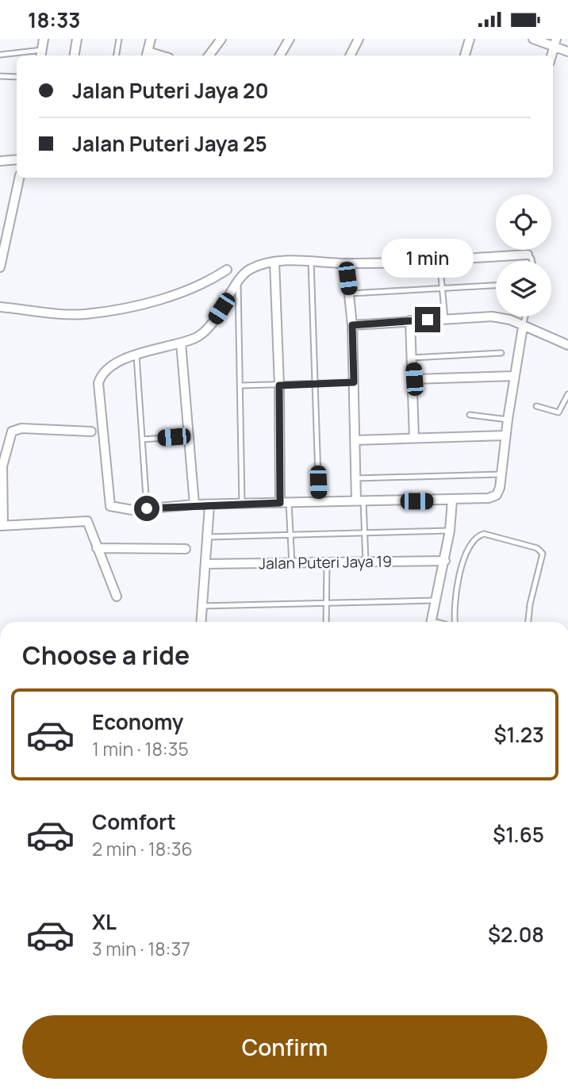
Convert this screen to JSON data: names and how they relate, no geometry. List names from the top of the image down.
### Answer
{
  "streets": {
    "street": ["Jalan Puteri Jaya 19"]
  },
  "page": {
    "status": "18:33",
    "banner": ["Jalan Puteri Jaya 20", "Jalan Puteri Jaya 25"],
    "bubble": "1 min",
    "heading": "Choose a ride",
    "list": [
      {
        "name": "Economy",
        "note": "1 min · 18:35",
        "value": "$1.23"
      },
      {
        "name": "Comfort",
        "note": "2 min · 18:36",
        "value": "$1.65"
      },
      {
        "name": "XL",
        "note": "3 min · 18:37",
        "value": "$2.08"
      }
    ],
    "buttons": "Confirm"
  }
}
